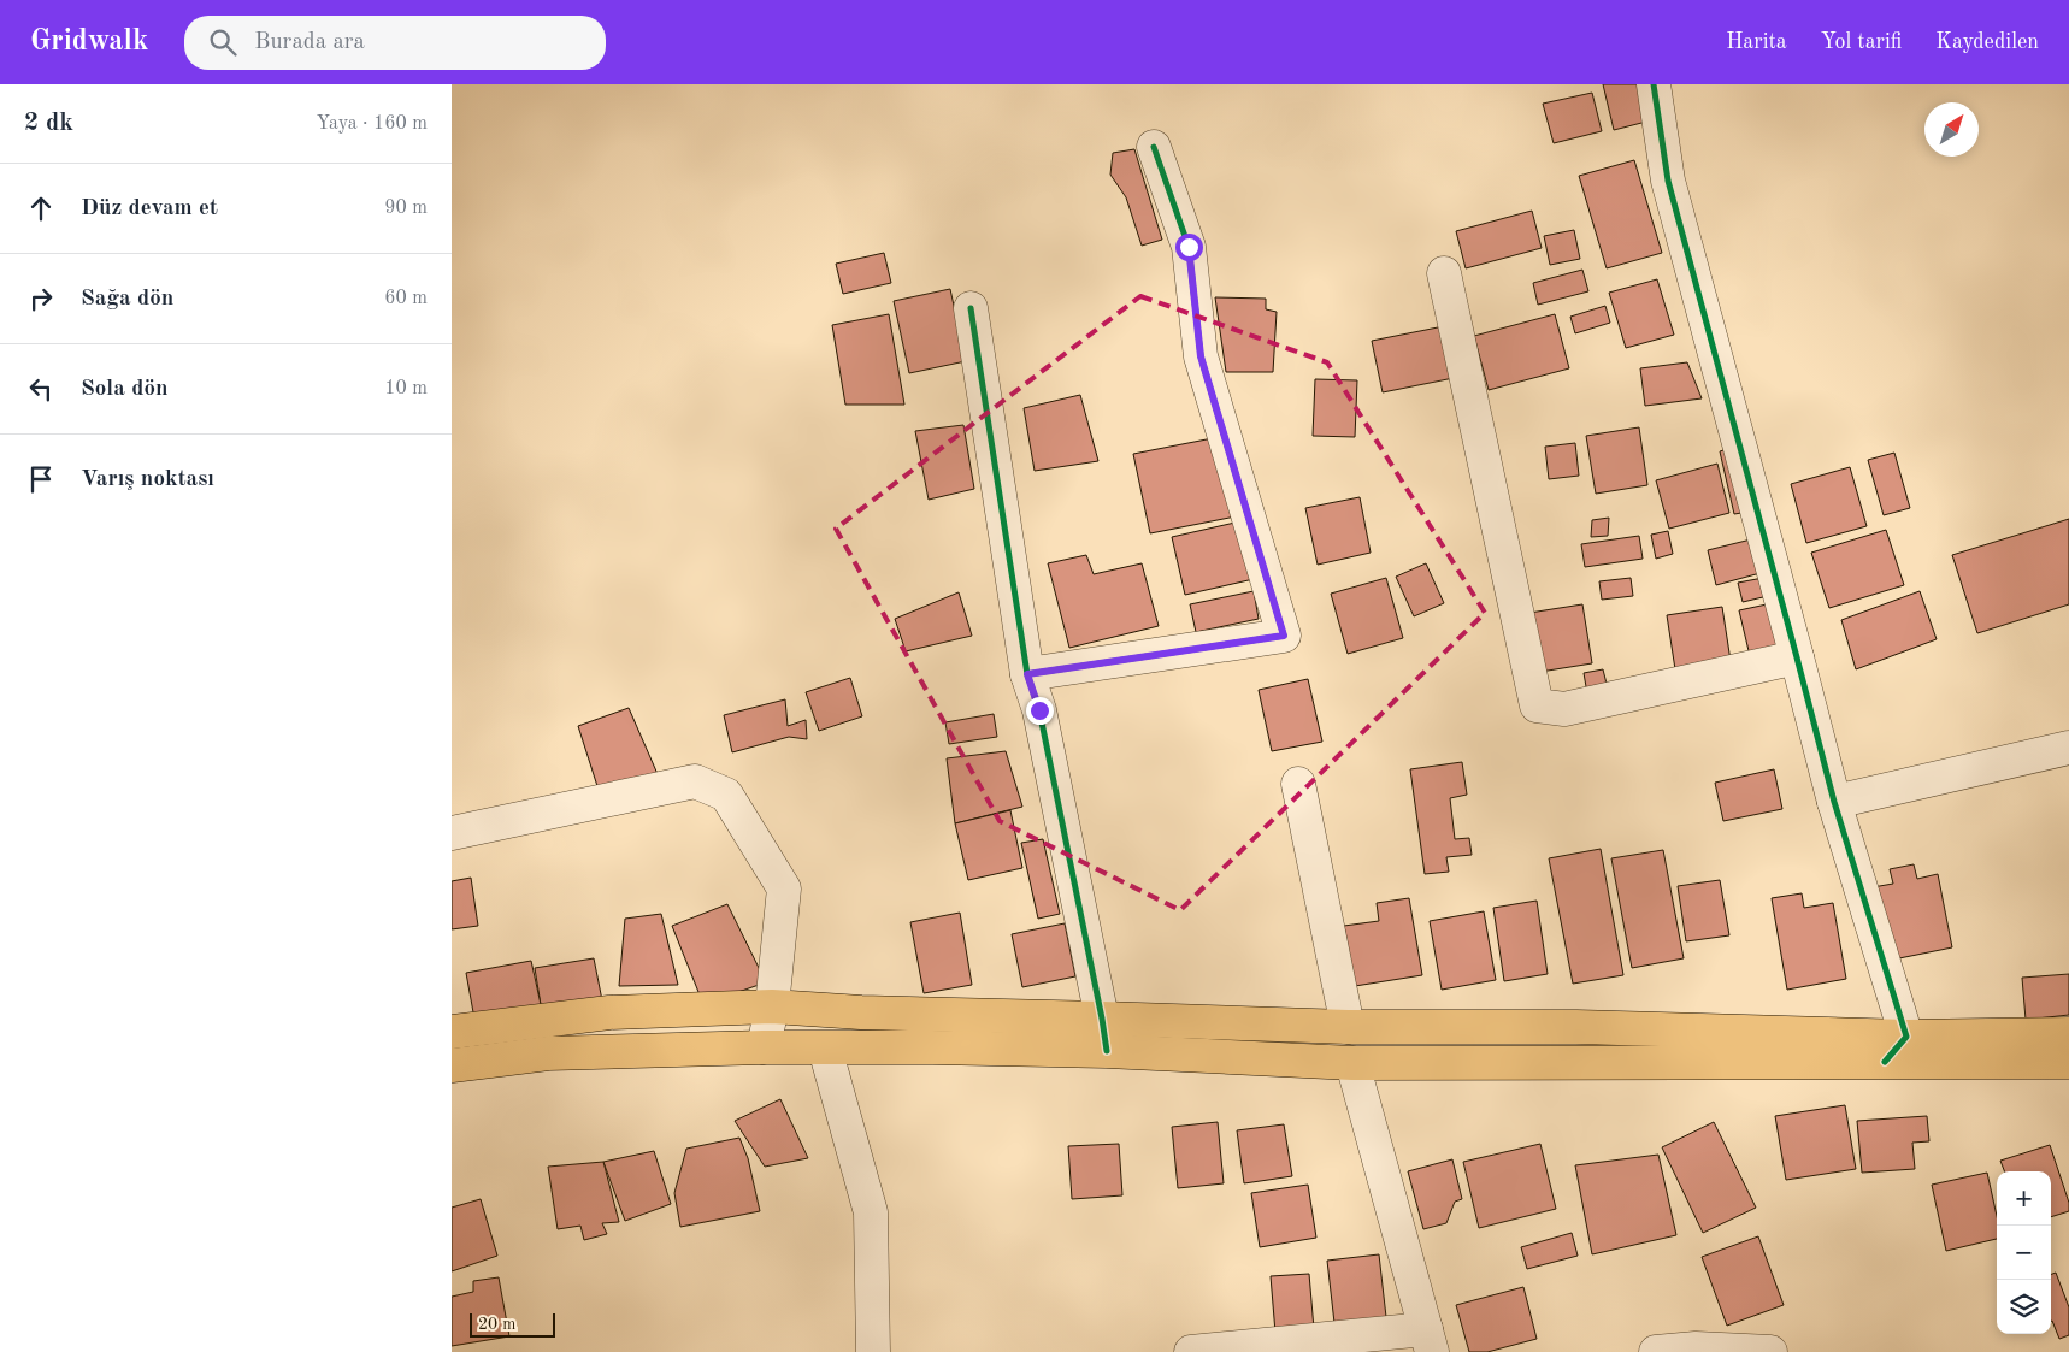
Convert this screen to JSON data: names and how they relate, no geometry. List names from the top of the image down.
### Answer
{
  "scale_bar": "20 m",
  "north": "top right",
  "page": {
    "header": "Gridwalk",
    "search": "Burada ara",
    "nav": ["Harita", "Yol tarifi", "Kaydedilen"],
    "heading": ["2 dk", "Yaya · 160 m"],
    "list": [
      ["Düz devam et", "90 m"],
      ["Sağa dön", "60 m"],
      ["Sola dön", "10 m"],
      "Varış noktası"
    ],
    "map_buttons": ["+", "−"],
    "scale": "20 m"
  }
}
